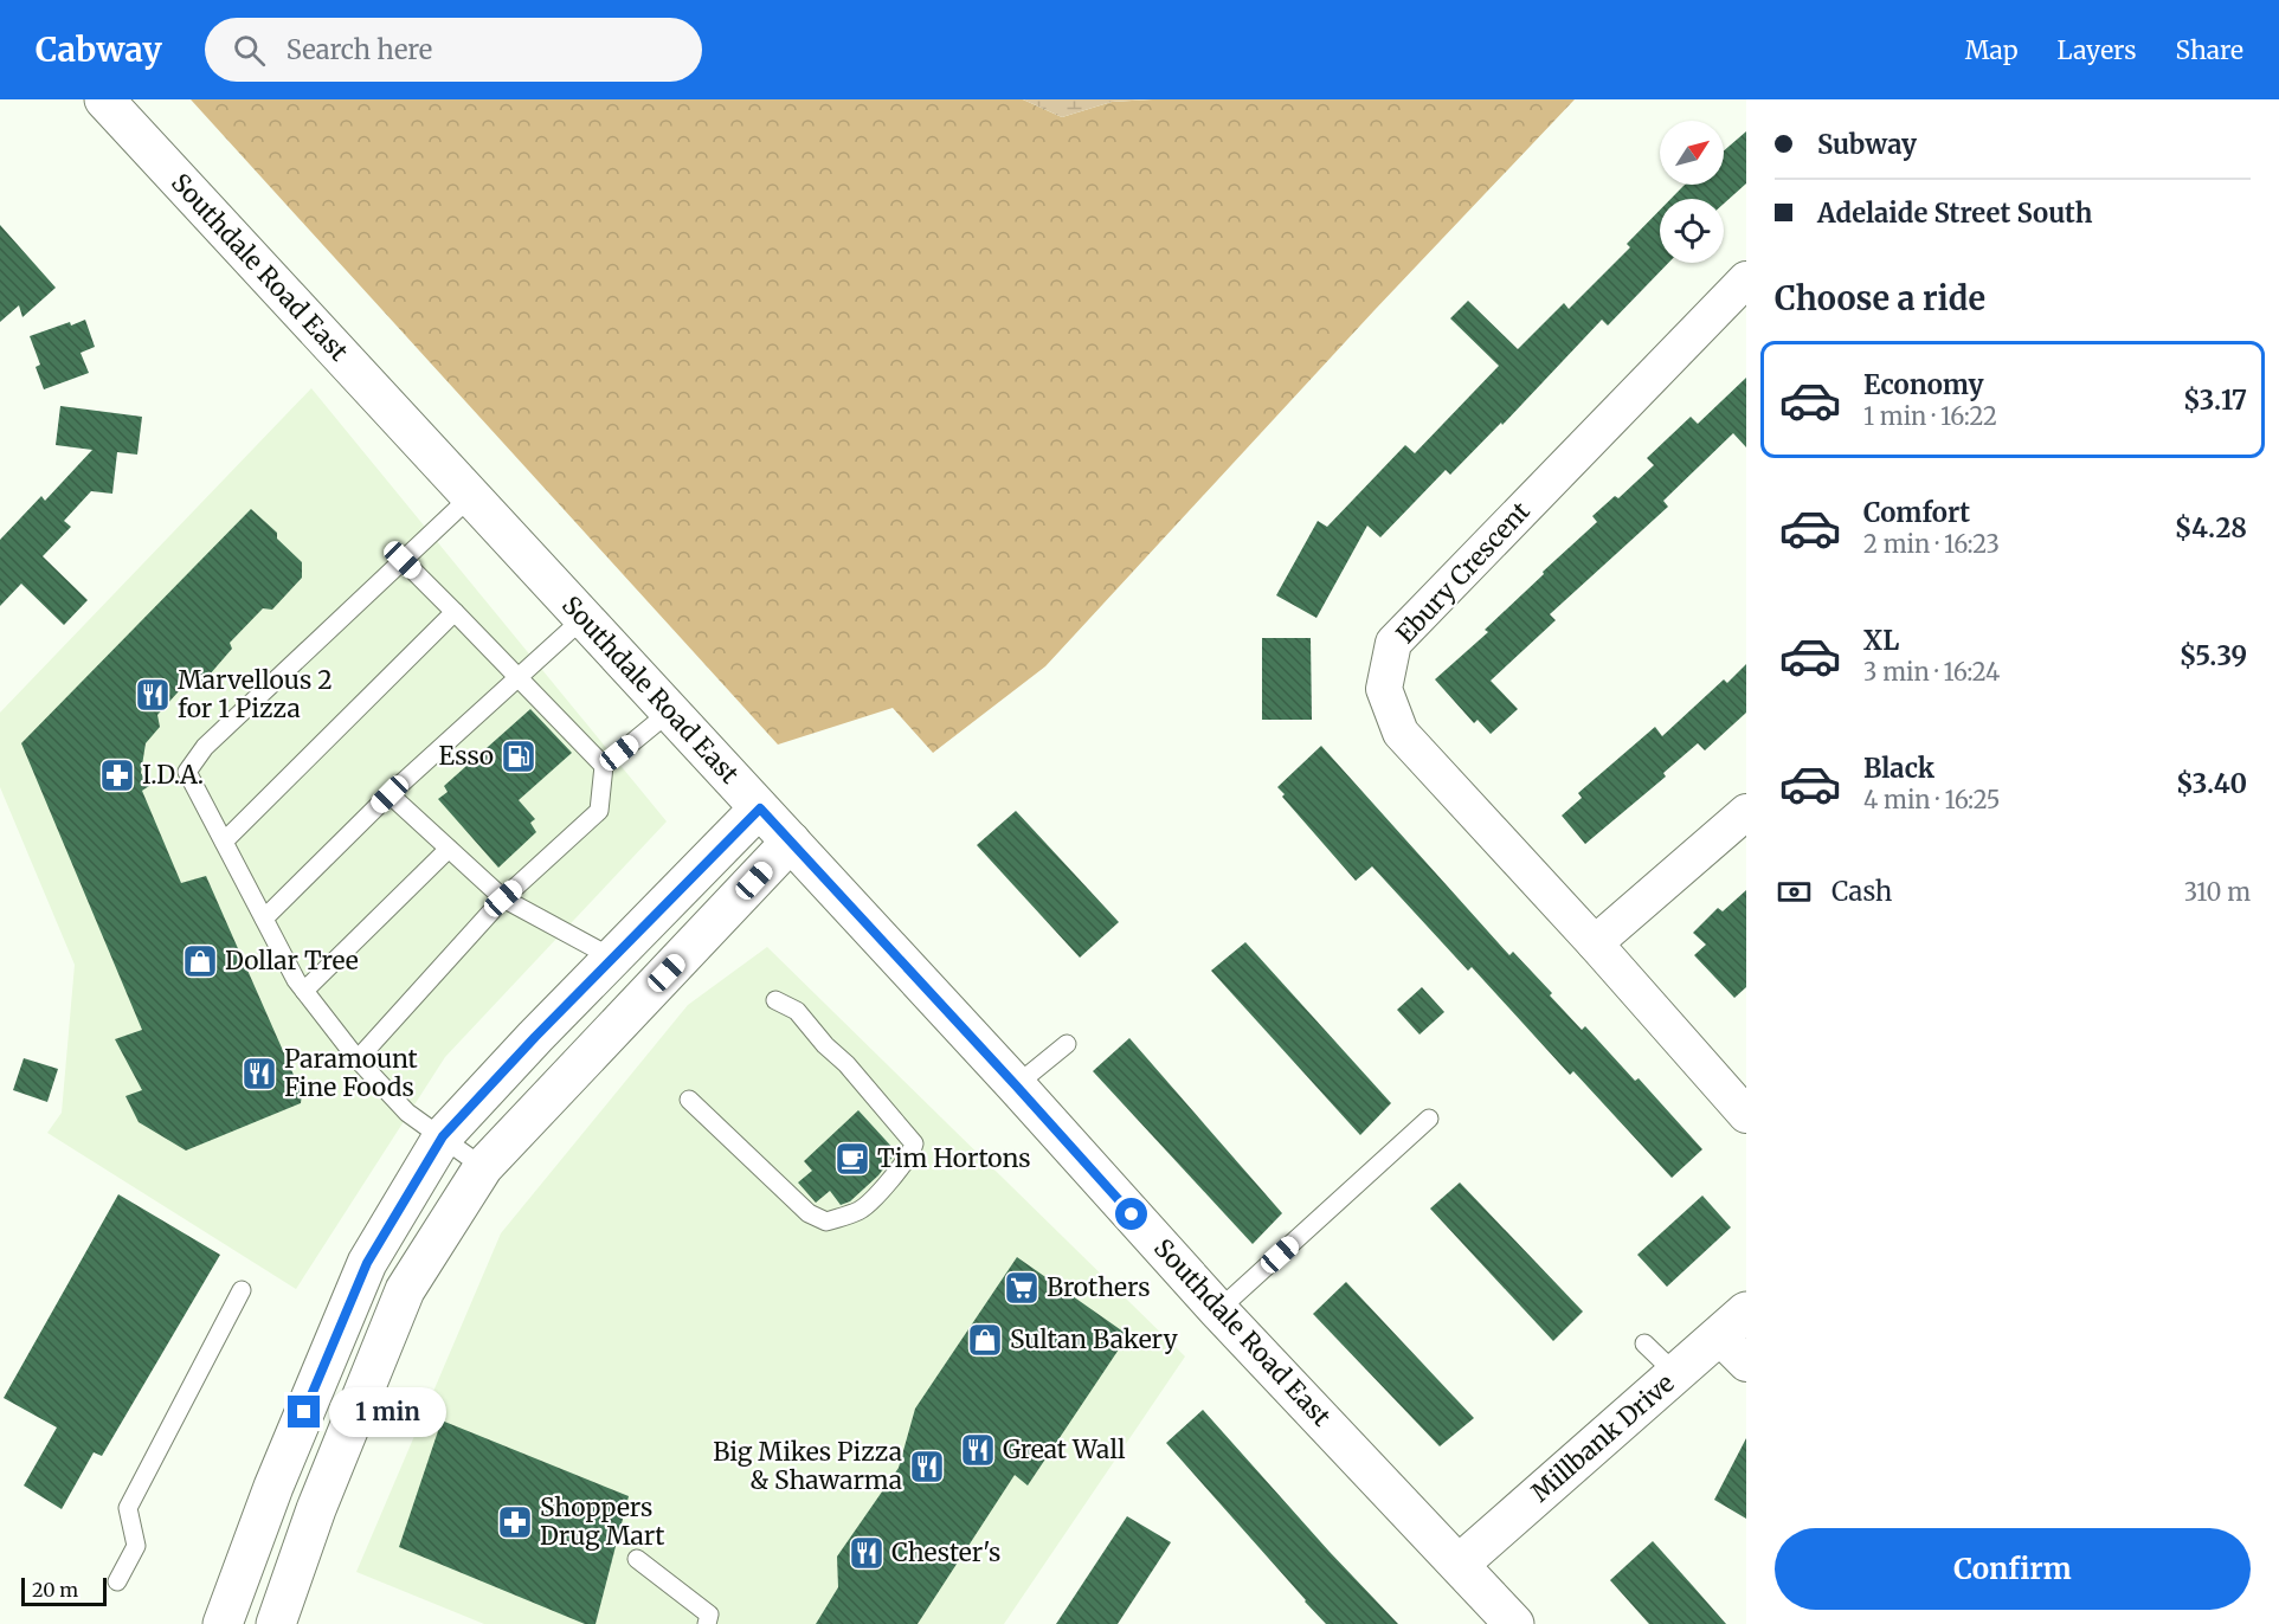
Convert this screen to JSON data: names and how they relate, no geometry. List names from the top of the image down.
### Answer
{
  "streets": {
    "street": ["Southdale Road East", "Ebury Crescent", "Millbank Drive"]
  },
  "crossings": [
    ["Southdale Road East", "Millbank Drive"]
  ],
  "places": {
    "restaurant": [
      "Marvellous 2 for 1 Pizza",
      "Paramount Fine Foods",
      "Great Wall",
      "Big Mikes Pizza & Shawarma",
      "Chester's"
    ],
    "fuel station": ["Esso"],
    "pharmacy": ["I.D.A.", "Shoppers Drug Mart"],
    "shop": ["Dollar Tree", "Sultan Bakery"],
    "cafe": ["Tim Hortons"],
    "supermarket": ["Brothers"]
  },
  "scale_bar": "20 m",
  "north": "top right",
  "page": {
    "header": "Cabway",
    "search": "Search here",
    "nav": ["Map", "Layers", "Share"],
    "banner": ["Subway", "Adelaide Street South"],
    "heading": "Choose a ride",
    "list": [
      {
        "name": "Economy",
        "note": "1 min · 16:22",
        "value": "$3.17"
      },
      {
        "name": "Comfort",
        "note": "2 min · 16:23",
        "value": "$4.28"
      },
      {
        "name": "XL",
        "note": "3 min · 16:24",
        "value": "$5.39"
      },
      {
        "name": "Black",
        "note": "4 min · 16:25",
        "value": "$3.40"
      }
    ],
    "pay": ["Cash", "310 m"],
    "bubble": "1 min",
    "buttons": "Confirm",
    "scale": "20 m"
  }
}
